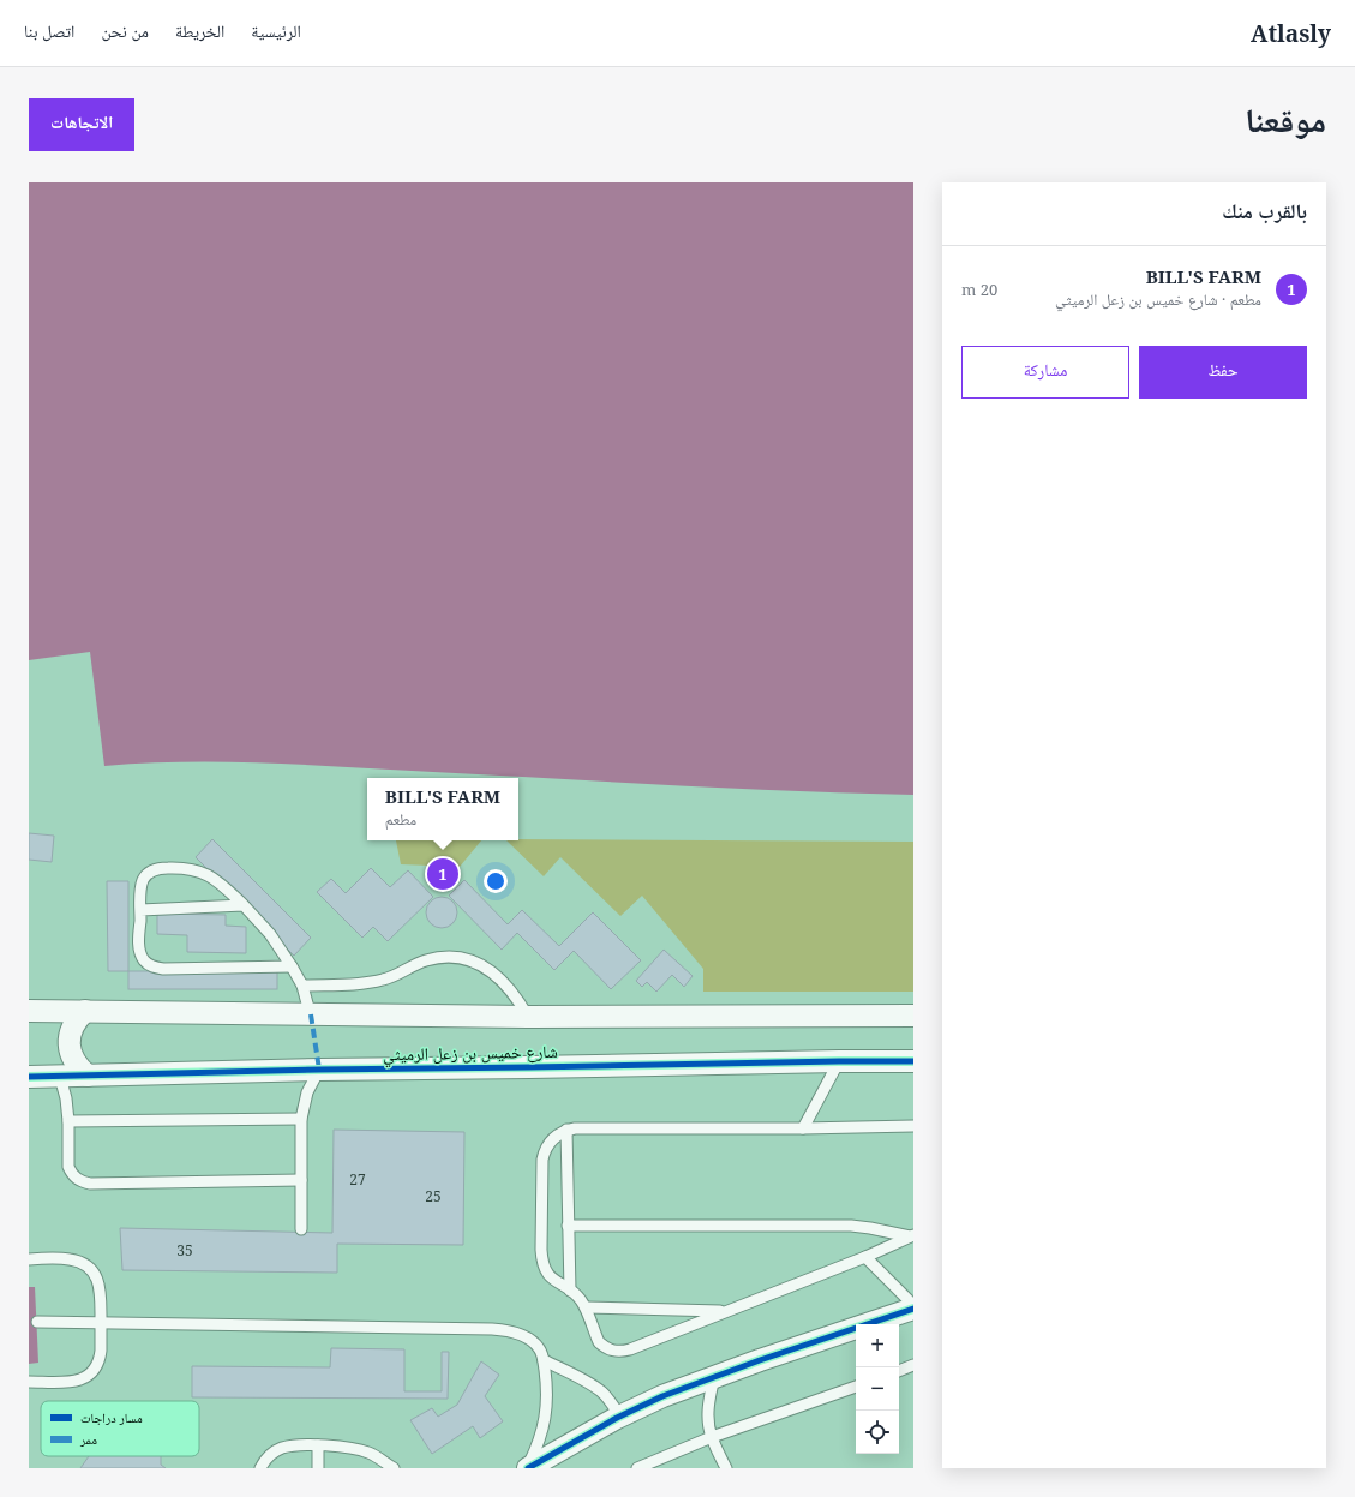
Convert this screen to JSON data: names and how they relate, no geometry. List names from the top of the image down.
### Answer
{
  "streets": {
    "street": ["شارع خميس بن زعل الرميثي"]
  },
  "house_numbers": ["27", "25", "35"],
  "legend": ["مسار دراجات", "ممر"],
  "page": {
    "header": "Atlasly",
    "nav": [
      "الرئيسية",
      "الخريطة",
      "من نحن",
      "اتصل بنا"
    ],
    "title": "موقعنا",
    "buttons": [
      "الاتجاهات",
      ["حفظ", "مشاركة"]
    ],
    "heading": "بالقرب منك",
    "list": [
      {
        "mark": "1",
        "name": "BILL'S FARM",
        "note": "مطعم · شارع خميس بن زعل الرميثي",
        "value": "20 m"
      }
    ],
    "popup": ["BILL'S FARM", "مطعم"],
    "pins": "1",
    "map_buttons": ["+", "−"]
  }
}
